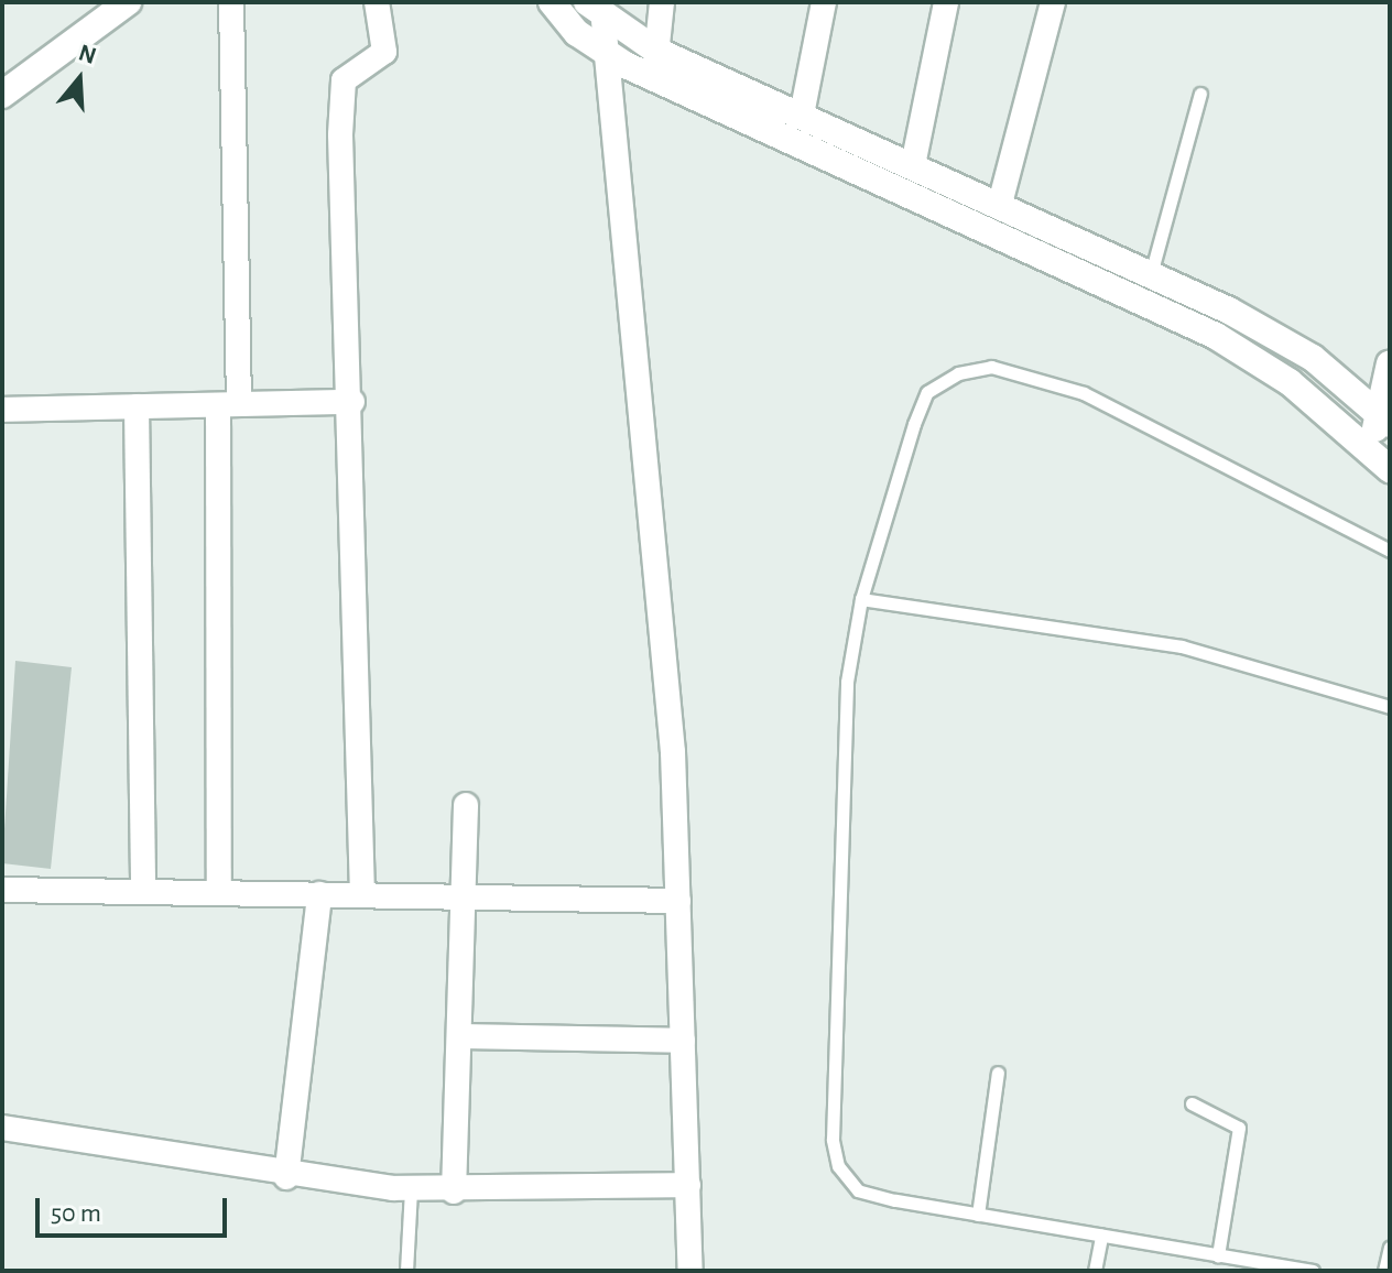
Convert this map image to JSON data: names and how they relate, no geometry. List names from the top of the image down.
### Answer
{
  "scale_bar": "50 m",
  "north": "top"
}
